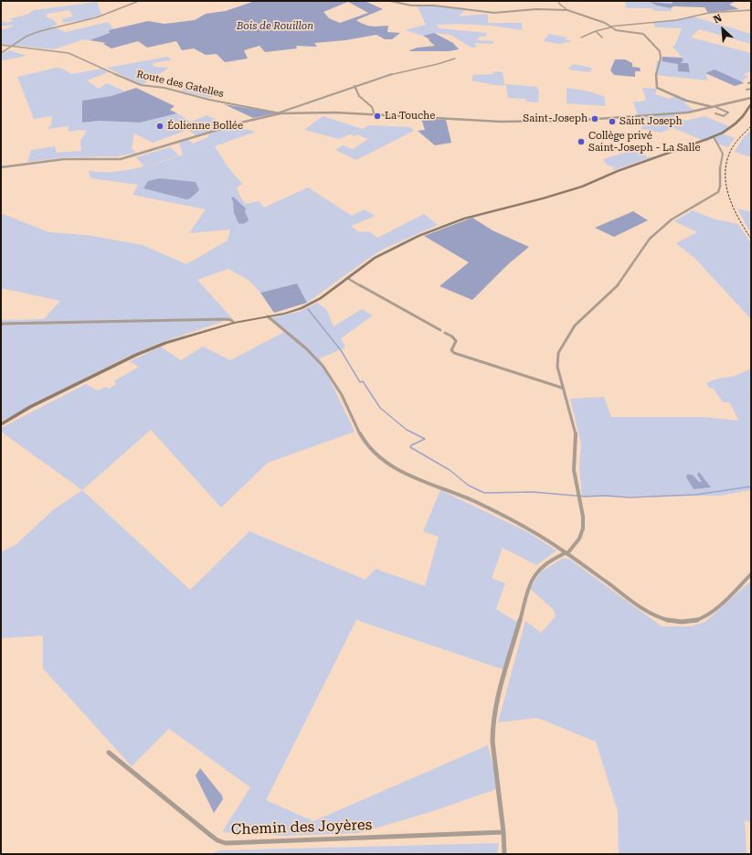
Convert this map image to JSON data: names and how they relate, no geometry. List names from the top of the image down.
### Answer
{
  "streets": {
    "street": ["Route des Gatelles", "Chemin des Joyères"]
  },
  "parks": ["Bois de Rouillon"],
  "places": [
    "La Touche",
    "Saint-Joseph",
    "Saint Joseph",
    "Éolienne Bollée",
    "Collège privé Saint-Joseph - La Salle"
  ],
  "north": "top left"
}
